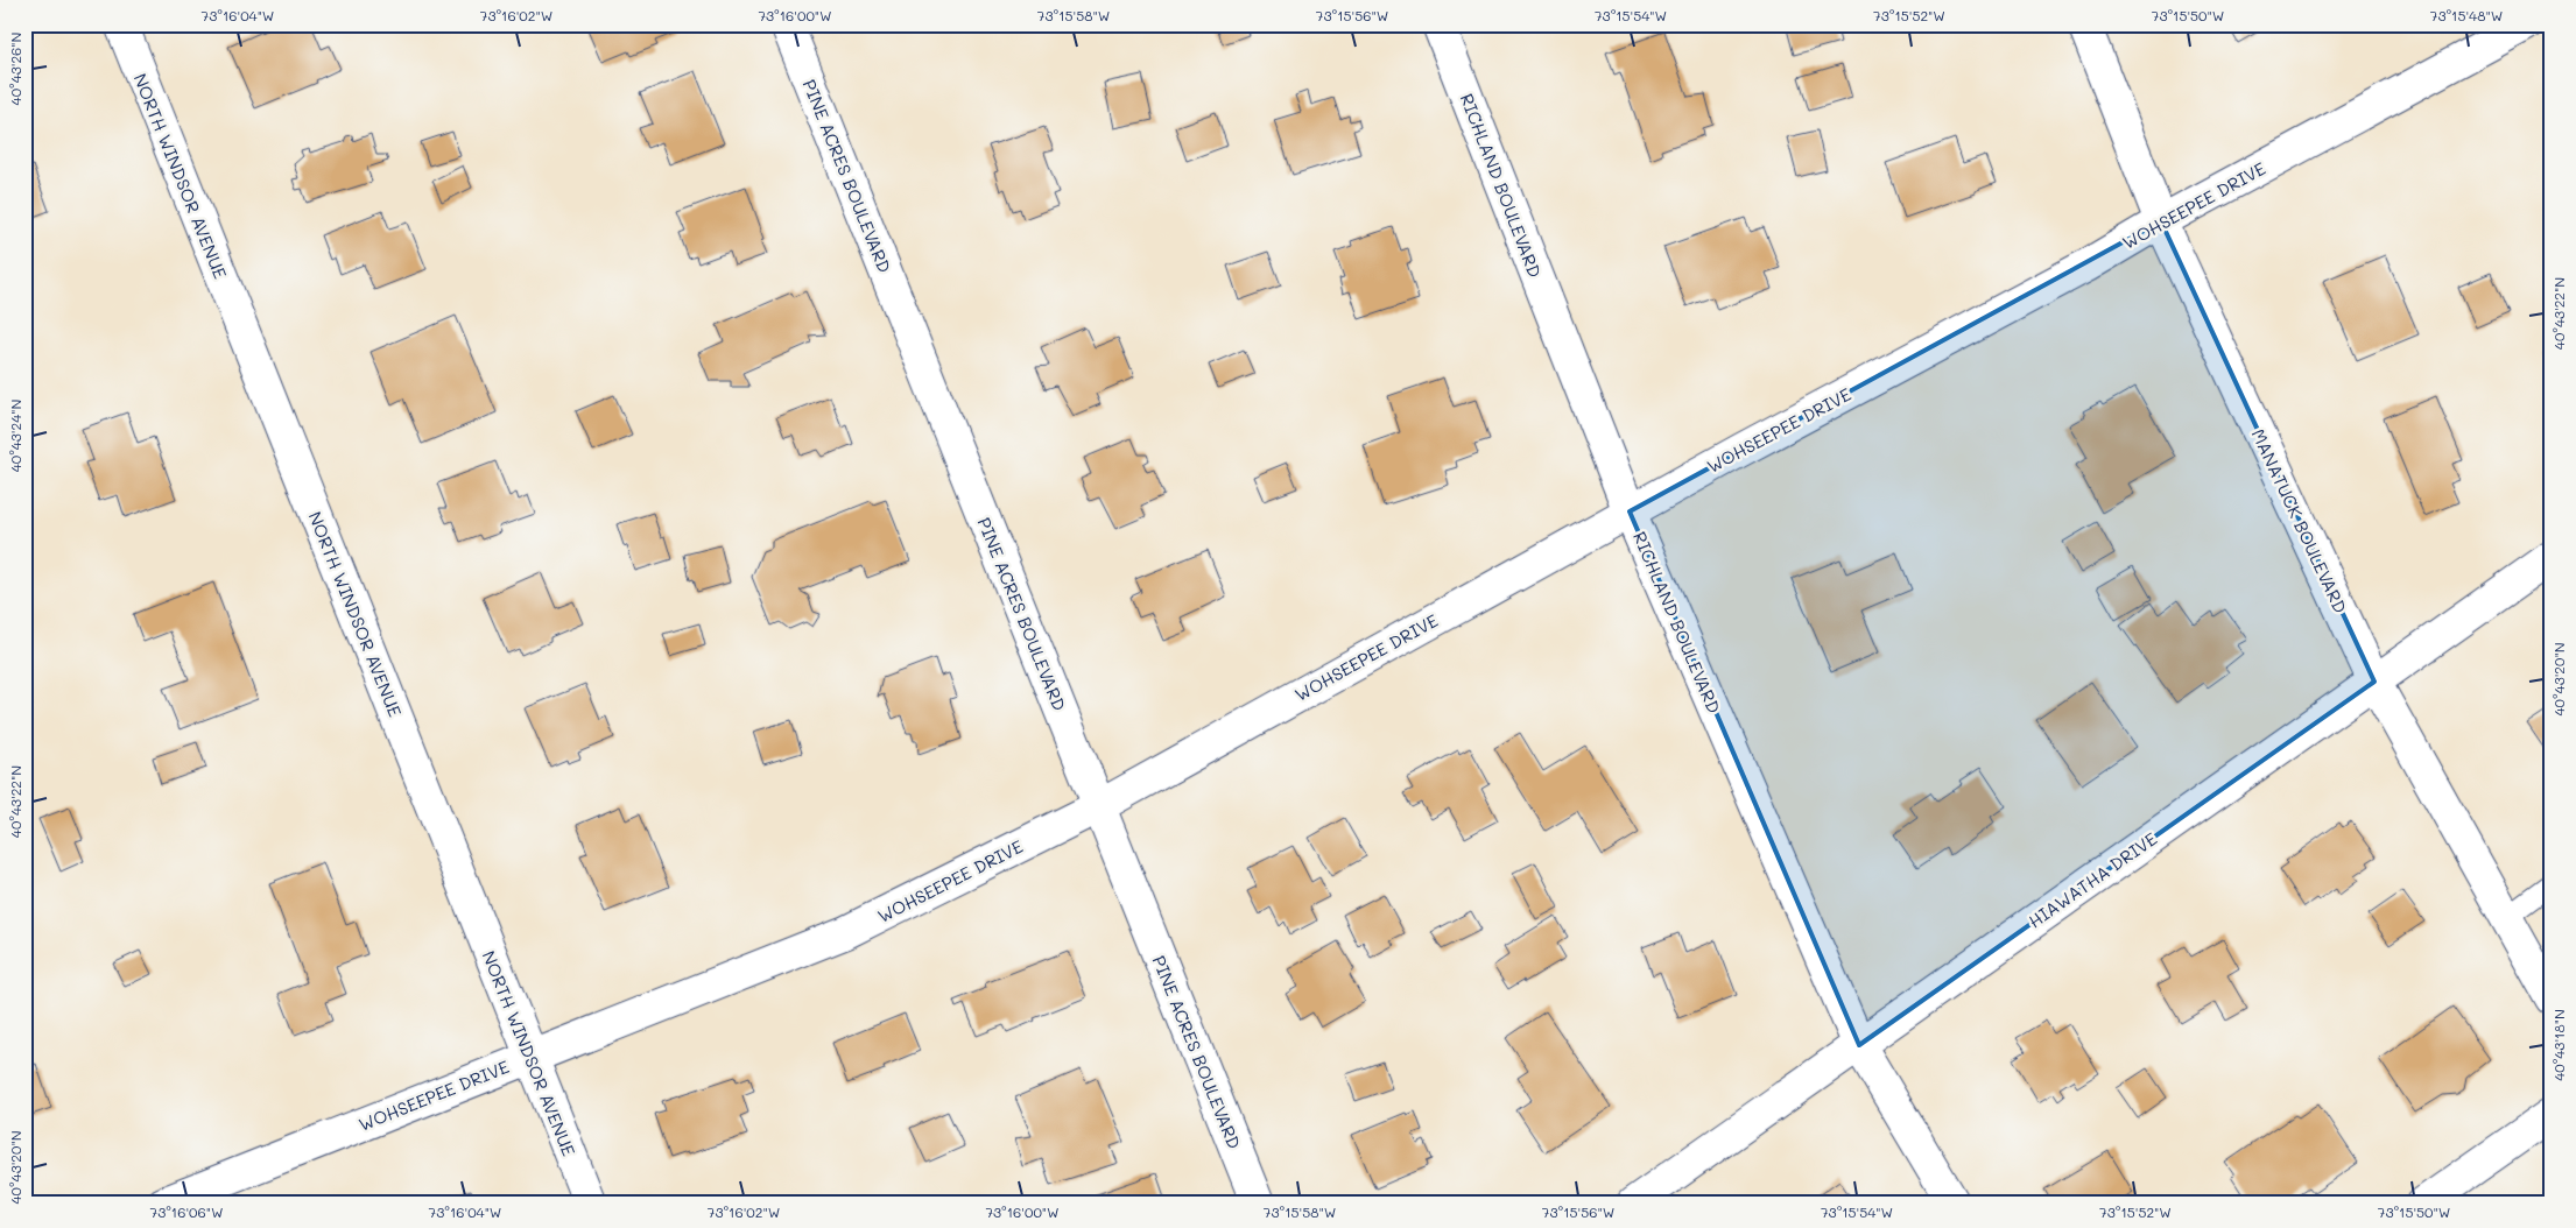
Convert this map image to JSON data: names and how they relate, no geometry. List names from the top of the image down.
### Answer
{
  "streets": {
    "street": [
      "NORTH WINDSOR AVENUE",
      "PINE ACRES BOULEVARD",
      "RICHLAND BOULEVARD",
      "WOHSEEPEE DRIVE",
      "MANATUCK BOULEVARD",
      "HIAWATHA DRIVE"
    ]
  },
  "crossings": [
    ["NORTH WINDSOR AVENUE", "WOHSEEPEE DRIVE"],
    ["PINE ACRES BOULEVARD", "WOHSEEPEE DRIVE"],
    ["RICHLAND BOULEVARD", "WOHSEEPEE DRIVE"],
    ["RICHLAND BOULEVARD", "HIAWATHA DRIVE"],
    ["WOHSEEPEE DRIVE", "MANATUCK BOULEVARD"],
    ["MANATUCK BOULEVARD", "HIAWATHA DRIVE"]
  ],
  "coordinates": [
    "73°16'04\"W",
    "73°16'02\"W",
    "73°16'00\"W",
    "73°15'58\"W",
    "73°15'56\"W",
    "73°15'54\"W",
    "73°15'52\"W",
    "73°15'50\"W",
    "73°15'48\"W",
    "40°43'26\"N",
    "40°43'22\"N",
    "40°43'24\"N",
    "40°43'20\"N",
    "40°43'18\"N",
    "73°16'06\"W"
  ]
}
